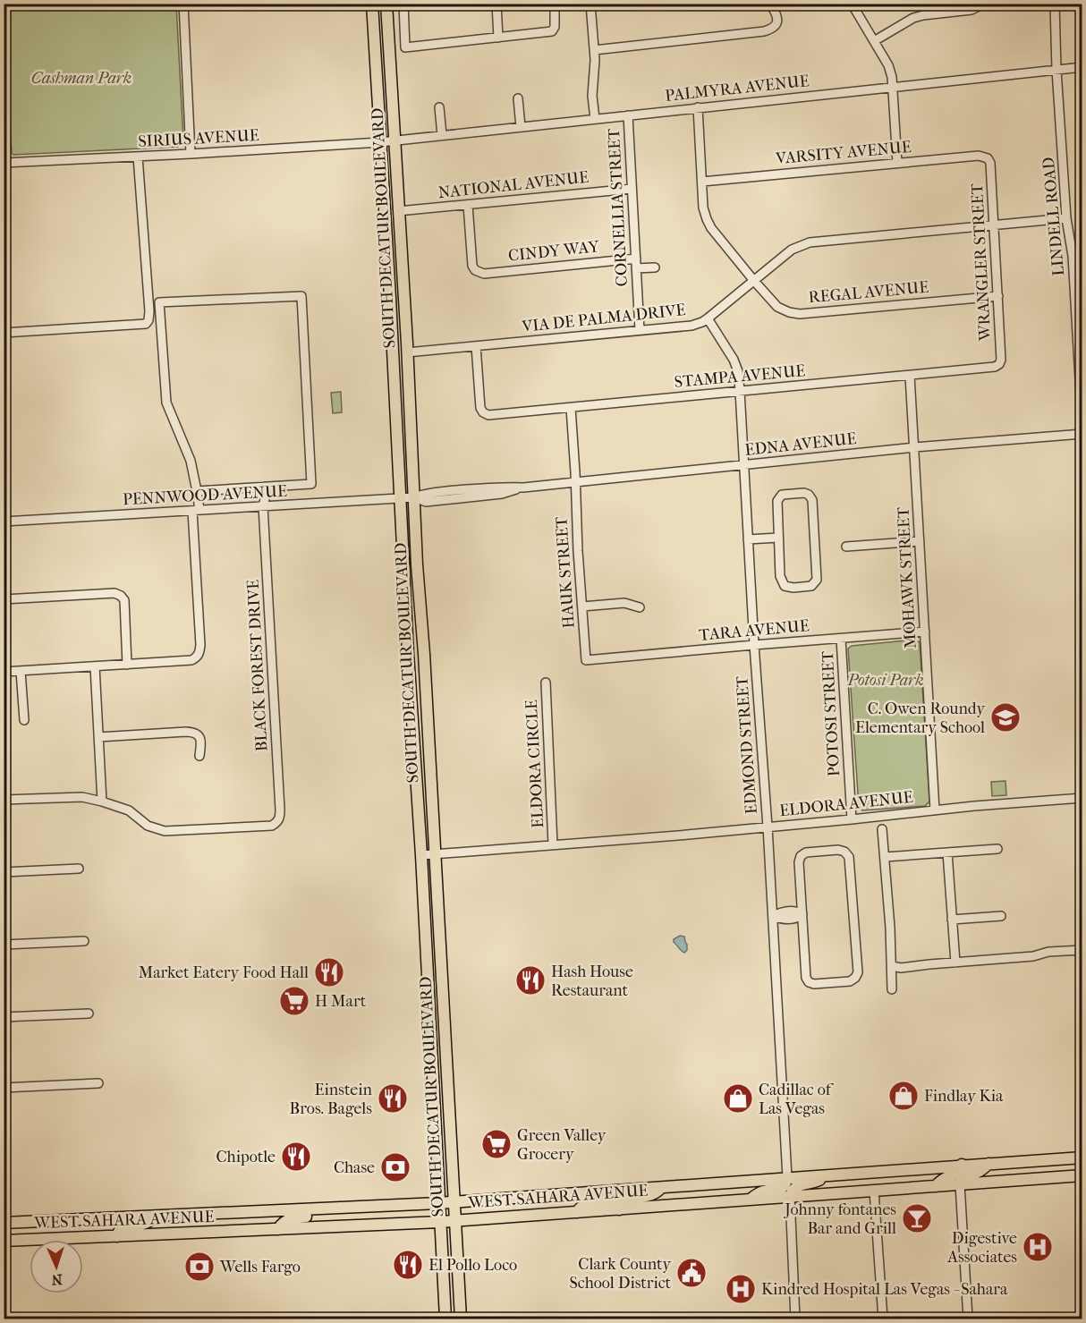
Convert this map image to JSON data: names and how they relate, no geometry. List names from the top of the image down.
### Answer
{
  "streets": {
    "main road": ["SOUTH DECATUR BOULEVARD", "WEST SAHARA AVENUE"],
    "street": [
      "PALMYRA AVENUE",
      "SIRIUS AVENUE",
      "VARSITY AVENUE",
      "NATIONAL AVENUE",
      "CORNELLIA STREET",
      "LINDELL ROAD",
      "CINDY WAY",
      "WRANGLER STREET",
      "REGAL AVENUE",
      "VIA DE PALMA DRIVE",
      "STAMPA AVENUE",
      "EDNA AVENUE",
      "PENNWOOD AVENUE",
      "HAUK STREET",
      "MOHAWK STREET",
      "TARA AVENUE",
      "BLACK FOREST DRIVE",
      "POTOSI STREET",
      "EDMOND STREET",
      "ELDORA CIRCLE",
      "ELDORA AVENUE"
    ]
  },
  "crossings": [
    ["PALMYRA AVENUE", "SIRIUS AVENUE"],
    ["PALMYRA AVENUE", "CORNELLIA STREET"],
    ["PALMYRA AVENUE", "LINDELL ROAD"],
    ["PALMYRA AVENUE", "SOUTH DECATUR BOULEVARD"],
    ["SIRIUS AVENUE", "SOUTH DECATUR BOULEVARD"],
    ["VARSITY AVENUE", "WRANGLER STREET"],
    ["NATIONAL AVENUE", "CORNELLIA STREET"],
    ["NATIONAL AVENUE", "SOUTH DECATUR BOULEVARD"],
    ["NATIONAL AVENUE", "CINDY WAY"],
    ["CORNELLIA STREET", "CINDY WAY"],
    ["CORNELLIA STREET", "VIA DE PALMA DRIVE"],
    ["LINDELL ROAD", "VIA DE PALMA DRIVE"],
    ["SOUTH DECATUR BOULEVARD", "VIA DE PALMA DRIVE"],
    ["SOUTH DECATUR BOULEVARD", "EDNA AVENUE"],
    ["SOUTH DECATUR BOULEVARD", "PENNWOOD AVENUE"],
    ["SOUTH DECATUR BOULEVARD", "ELDORA AVENUE"],
    ["SOUTH DECATUR BOULEVARD", "WEST SAHARA AVENUE"],
    ["WRANGLER STREET", "REGAL AVENUE"],
    ["WRANGLER STREET", "VIA DE PALMA DRIVE"],
    ["WRANGLER STREET", "STAMPA AVENUE"],
    ["REGAL AVENUE", "VIA DE PALMA DRIVE"],
    ["VIA DE PALMA DRIVE", "STAMPA AVENUE"],
    ["VIA DE PALMA DRIVE", "EDMOND STREET"],
    ["STAMPA AVENUE", "HAUK STREET"],
    ["STAMPA AVENUE", "MOHAWK STREET"],
    ["STAMPA AVENUE", "EDMOND STREET"],
    ["EDNA AVENUE", "PENNWOOD AVENUE"],
    ["EDNA AVENUE", "HAUK STREET"],
    ["EDNA AVENUE", "MOHAWK STREET"],
    ["EDNA AVENUE", "EDMOND STREET"],
    ["PENNWOOD AVENUE", "BLACK FOREST DRIVE"],
    ["HAUK STREET", "TARA AVENUE"],
    ["MOHAWK STREET", "TARA AVENUE"],
    ["MOHAWK STREET", "ELDORA AVENUE"],
    ["TARA AVENUE", "POTOSI STREET"],
    ["TARA AVENUE", "EDMOND STREET"],
    ["POTOSI STREET", "ELDORA AVENUE"],
    ["EDMOND STREET", "ELDORA AVENUE"],
    ["EDMOND STREET", "WEST SAHARA AVENUE"],
    ["ELDORA CIRCLE", "ELDORA AVENUE"]
  ],
  "parks": ["Cashman Park", "Potosi Park"],
  "places": {
    "school or university": ["C. Owen Roundy Elementary School"],
    "restaurant": [
      "Market Eatery Food Hall",
      "Hash House Restaurant",
      "Einstein Bros. Bagels",
      "Chipotle",
      "El Pollo Loco"
    ],
    "supermarket": ["H Mart", "Green Valley Grocery"],
    "shop": ["Findlay Kia", "Cadillac of Las Vegas"],
    "bank": ["Chase", "Wells Fargo"],
    "bar": ["Johnny fontanes Bar and Grill"],
    "hospital": ["Digestive Associates", "Kindred Hospital Las Vegas - Sahara"],
    "public building": ["Clark County School District"]
  },
  "north": "bottom"
}
